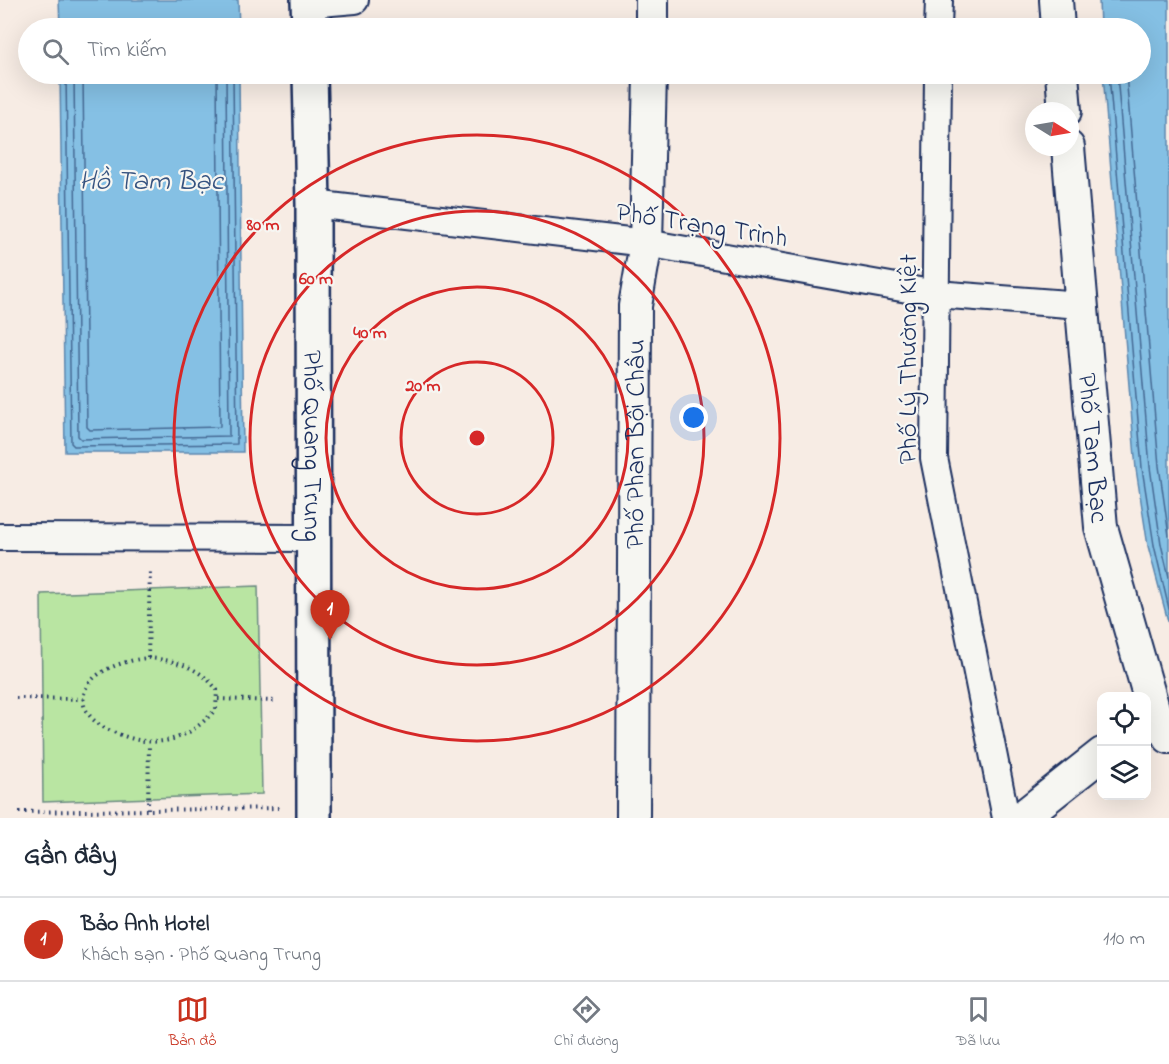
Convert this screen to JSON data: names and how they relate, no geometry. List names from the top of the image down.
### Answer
{
  "streets": {
    "main road": ["Phố Quang Trung"],
    "street": [
      "Phố Trạng Trình",
      "Phố Lý Thường Kiệt",
      "Phố Phan Bội Châu",
      "Phố Tam Bạc"
    ]
  },
  "crossings": [
    ["Phố Trạng Trình", "Phố Lý Thường Kiệt"],
    ["Phố Trạng Trình", "Phố Phan Bội Châu"],
    ["Phố Trạng Trình", "Phố Quang Trung"],
    ["Phố Trạng Trình", "Phố Tam Bạc"]
  ],
  "water": ["Hồ Tam Bạc"],
  "north": "right",
  "page": {
    "search": "Tìm kiếm",
    "pins": "1",
    "heading": "Gần đây",
    "list": [
      {
        "mark": "1",
        "name": "Bảo Anh Hotel",
        "note": "Khách sạn · Phố Quang Trung",
        "value": "110 m"
      }
    ],
    "nav": ["Bản đồ", "Chỉ đường", "Đã lưu"]
  },
  "rings": [
    "80 m",
    "60 m",
    "40 m",
    "20 m"
  ]
}
